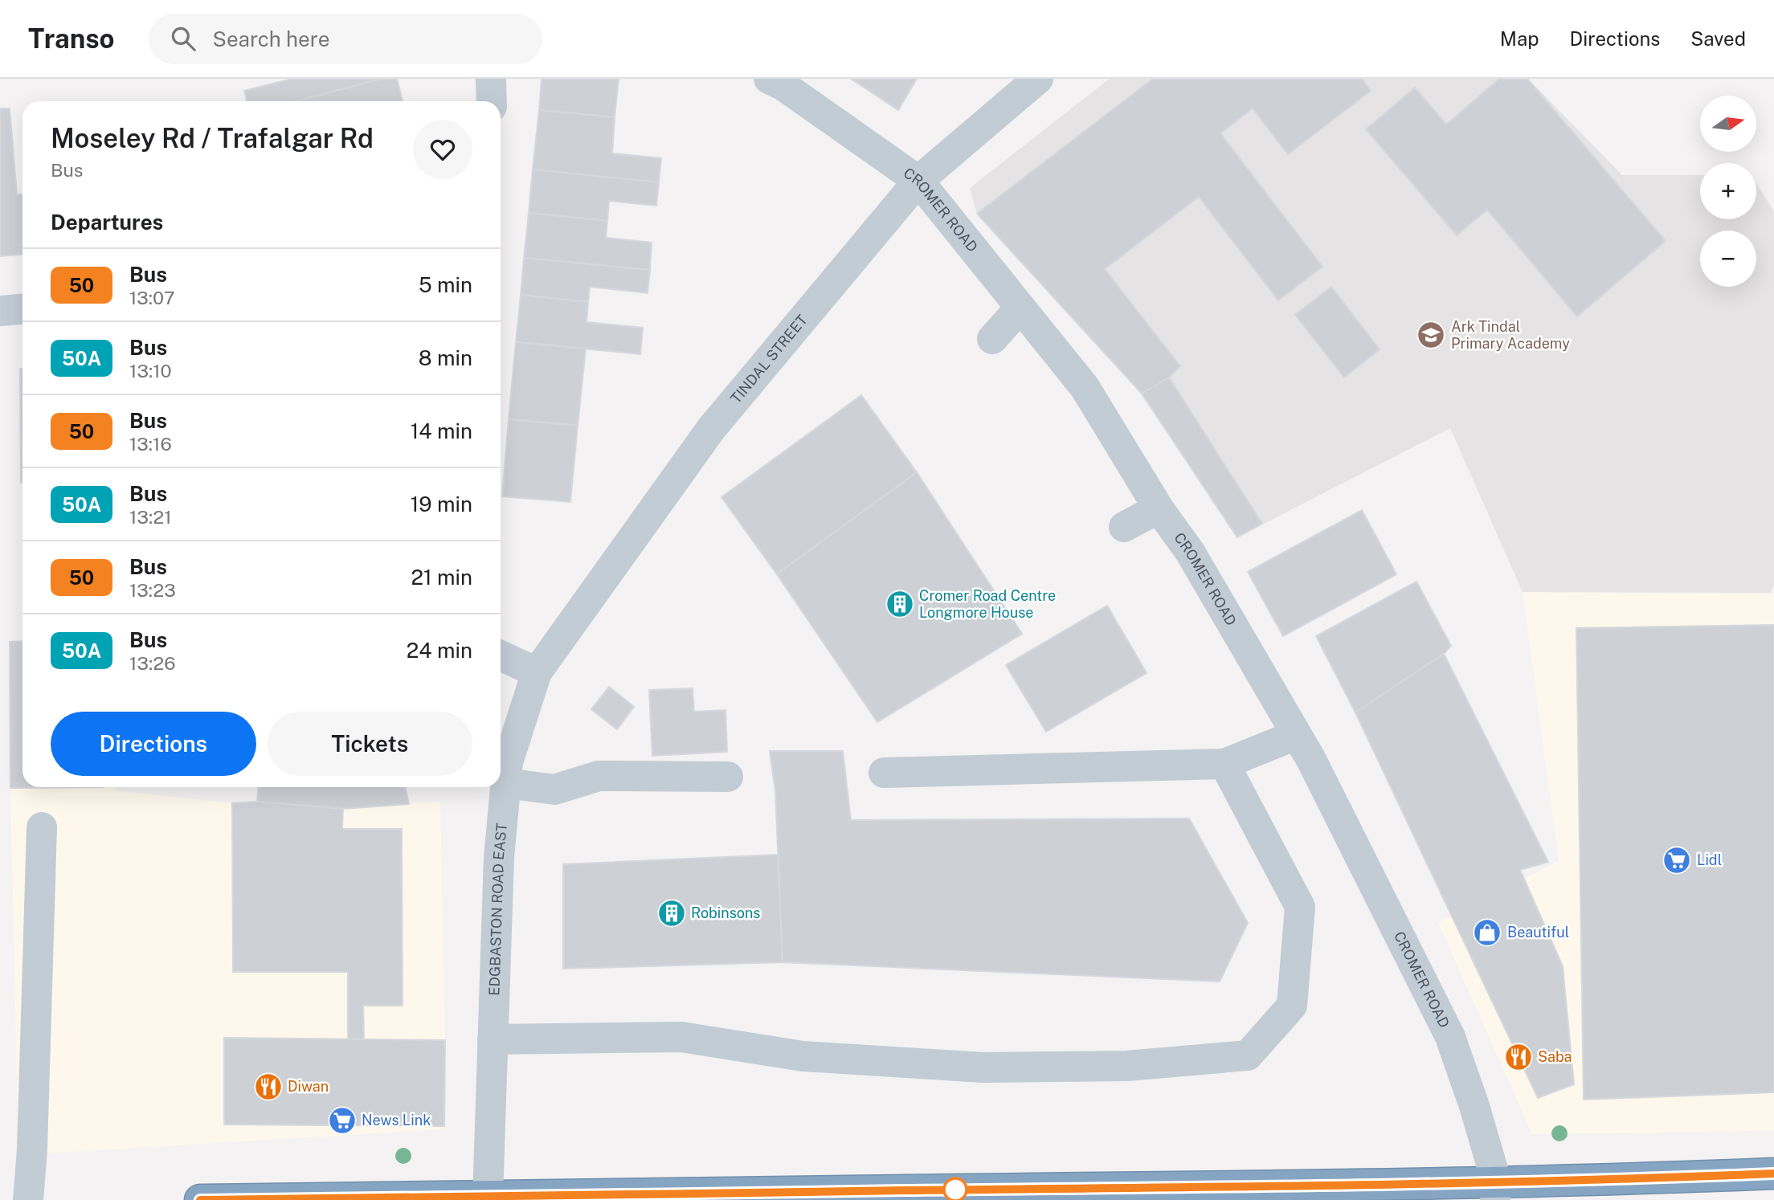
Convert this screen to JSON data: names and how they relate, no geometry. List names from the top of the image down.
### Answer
{
  "streets": {
    "street": ["CROMER ROAD", "TINDAL STREET", "EDGBASTON ROAD EAST"]
  },
  "crossings": [
    ["CROMER ROAD", "TINDAL STREET"],
    ["TINDAL STREET", "EDGBASTON ROAD EAST"]
  ],
  "places": {
    "school or university": ["Ark Tindal Primary Academy"],
    "building": ["Cromer Road Centre Longmore House", "Robinsons"],
    "supermarket": ["Lidl", "News Link"],
    "shop": ["Beautiful"],
    "restaurant": ["Saba", "Diwan"]
  },
  "lines": ["bus line 50"],
  "north": "right",
  "page": {
    "header": "Transo",
    "search": "Search here",
    "nav": ["Map", "Directions", "Saved"],
    "map_buttons": ["+", "−"],
    "heading": [
      ["Moseley Rd / Trafalgar Rd", "Bus"],
      "Departures"
    ],
    "list": [
      {
        "mark": "50",
        "name": "Bus",
        "note": "13:07",
        "value": "5 min"
      },
      {
        "mark": "50A",
        "name": "Bus",
        "note": "13:10",
        "value": "8 min"
      },
      {
        "mark": "50",
        "name": "Bus",
        "note": "13:16",
        "value": "14 min"
      },
      {
        "mark": "50A",
        "name": "Bus",
        "note": "13:21",
        "value": "19 min"
      },
      {
        "mark": "50",
        "name": "Bus",
        "note": "13:23",
        "value": "21 min"
      },
      {
        "mark": "50A",
        "name": "Bus",
        "note": "13:26",
        "value": "24 min"
      }
    ],
    "buttons": ["Directions", "Tickets"]
  }
}
